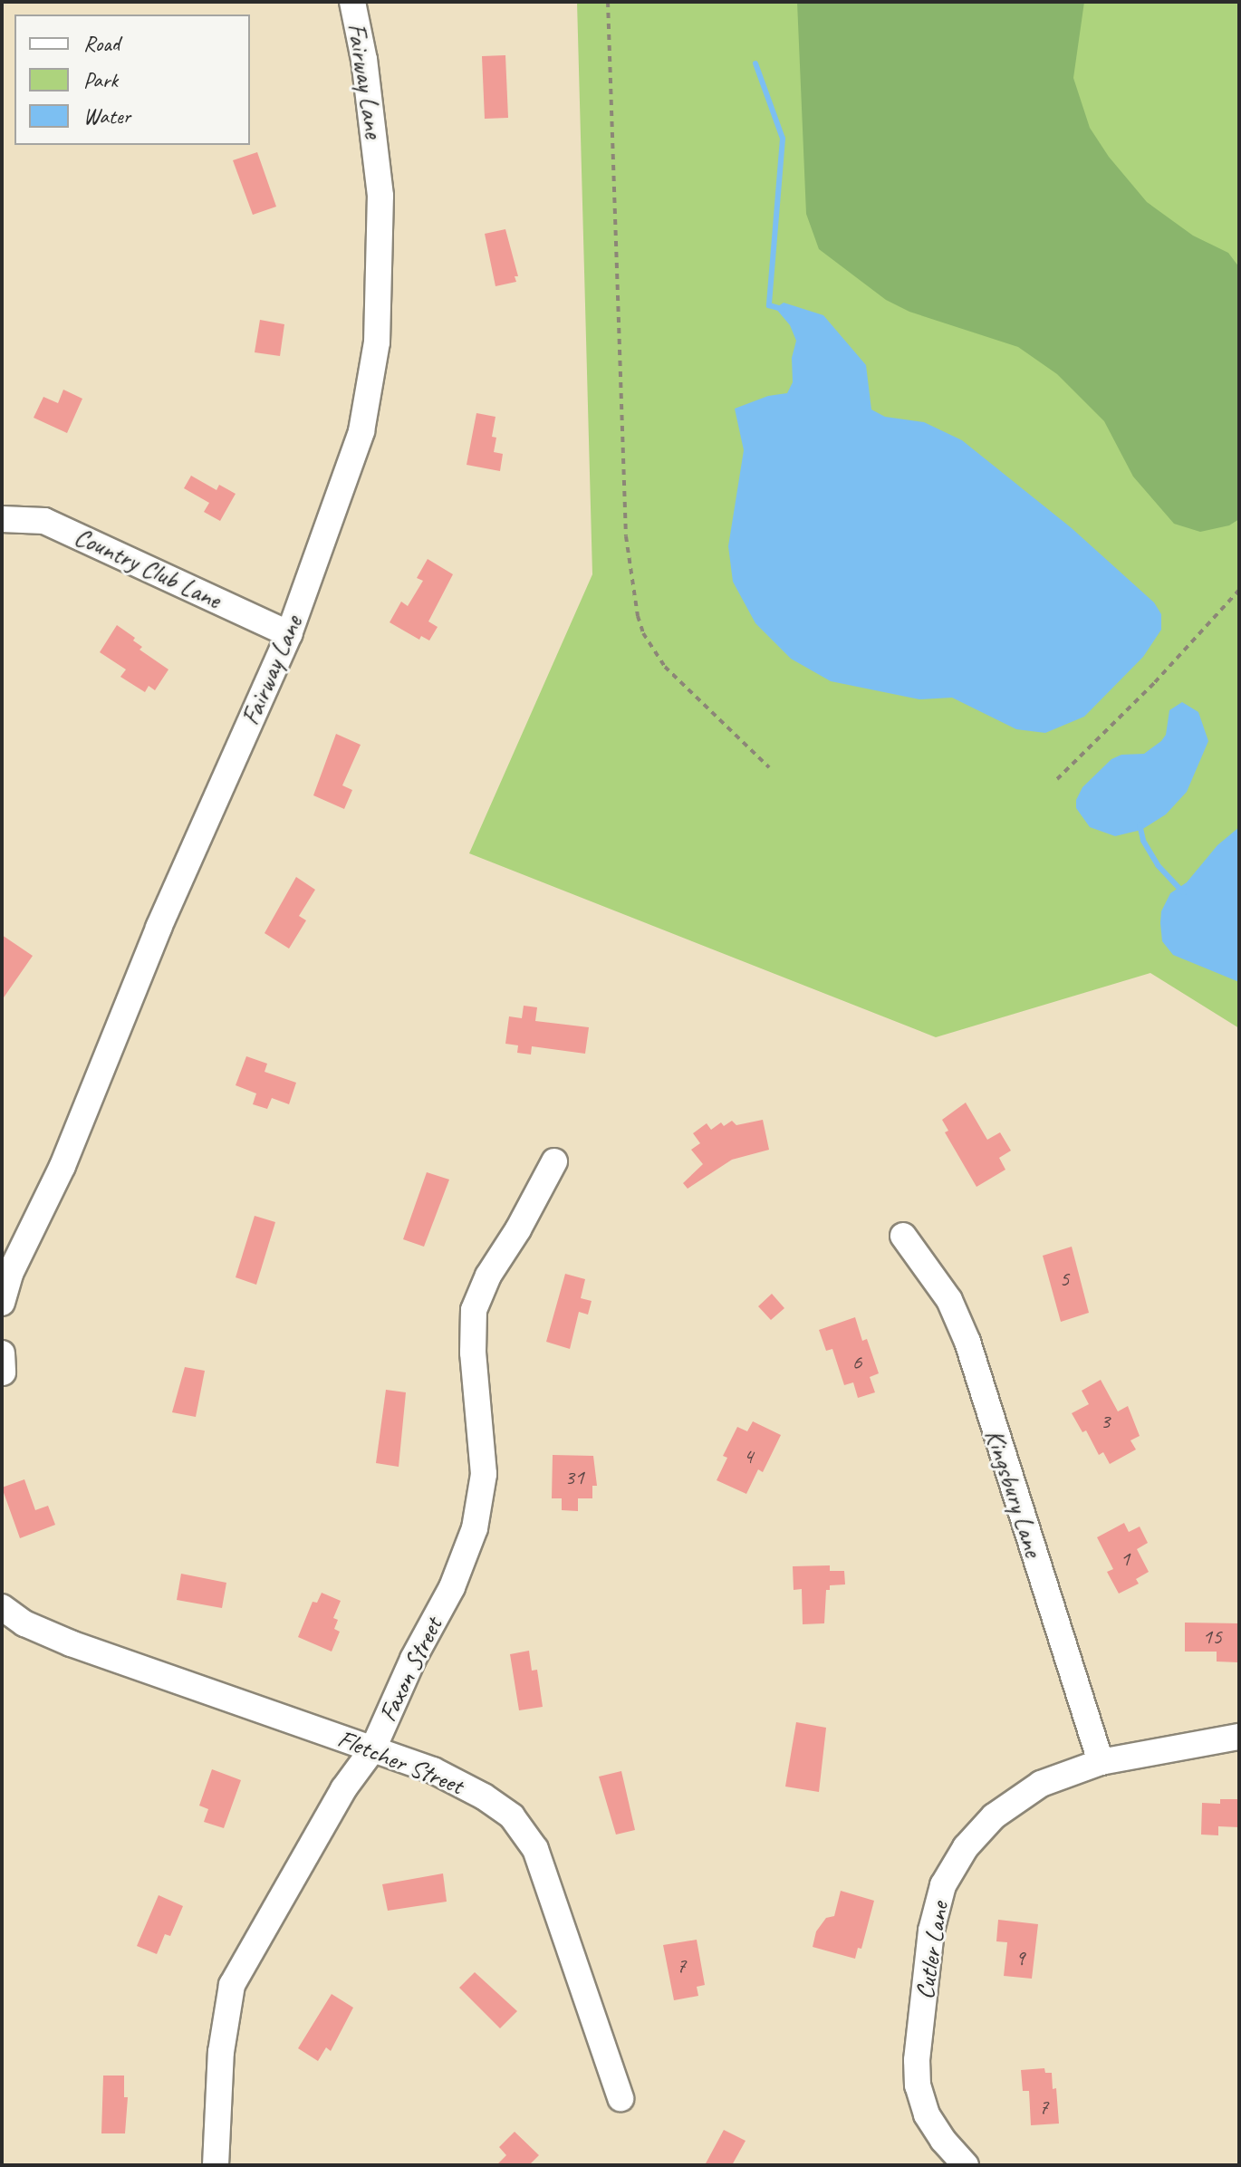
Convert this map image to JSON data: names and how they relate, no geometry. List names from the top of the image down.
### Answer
{
  "streets": {
    "street": [
      "Fairway Lane",
      "Country Club Lane",
      "Kingsbury Lane",
      "Faxon Street",
      "Fletcher Street",
      "Cutler Lane"
    ]
  },
  "crossings": [
    ["Fairway Lane", "Country Club Lane"],
    ["Kingsbury Lane", "Cutler Lane"],
    ["Faxon Street", "Fletcher Street"]
  ],
  "house_numbers": [
    "5",
    "6",
    "3",
    "4",
    "31",
    "1",
    "15",
    "9",
    "7",
    "7"
  ],
  "legend": ["Road", "Park", "Water"]
}
